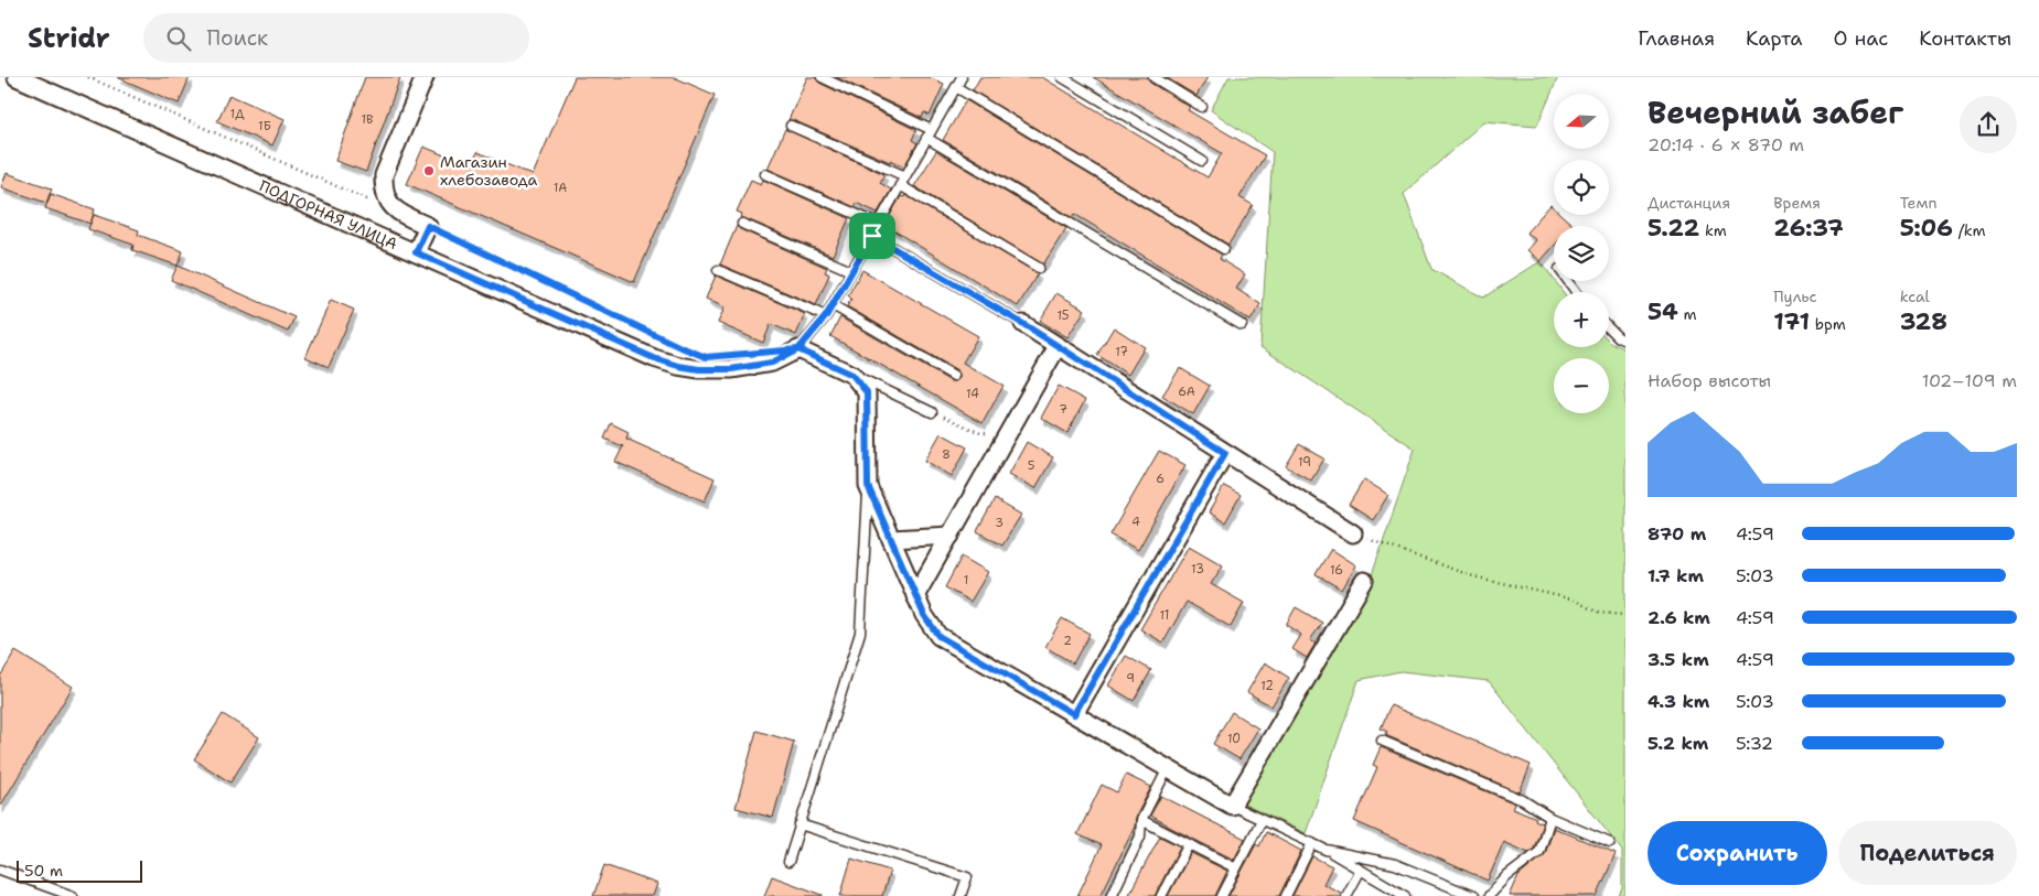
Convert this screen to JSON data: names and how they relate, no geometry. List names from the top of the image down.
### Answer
{
  "streets": {
    "street": ["ПОДГОРНАЯ УЛИЦА"]
  },
  "places": ["Магазин хлебозавода"],
  "house_numbers": [
    "1Д",
    "1В",
    "1Б",
    "1А",
    "15",
    "17",
    "6А",
    "14",
    "7",
    "8",
    "19",
    "5",
    "6",
    "4",
    "3",
    "13",
    "16",
    "1",
    "11",
    "2",
    "9",
    "12",
    "10"
  ],
  "scale_bar": "50 m",
  "north": "left",
  "page": {
    "header": "Stridr",
    "search": "Поиск",
    "nav": [
      "Главная",
      "Карта",
      "О нас",
      "Контакты"
    ],
    "heading": ["Вечерний забег", "20:14 · 6 × 870 m"],
    "map_buttons": ["+", "−"],
    "stats": [
      ["Дистанция", "5.22 km"],
      ["Время", "26:37"],
      ["Темп", "5:06 /km"],
      ["54 m"],
      ["Пульс", "171 bpm"],
      ["kcal", "328"]
    ],
    "chart": ["Набор высоты", "102–109 m"],
    "list": [
      {
        "name": "870 m",
        "note": "4:59"
      },
      {
        "name": "1.7 km",
        "note": "5:03"
      },
      {
        "name": "2.6 km",
        "note": "4:59"
      },
      {
        "name": "3.5 km",
        "note": "4:59"
      },
      {
        "name": "4.3 km",
        "note": "5:03"
      },
      {
        "name": "5.2 km",
        "note": "5:32"
      }
    ],
    "buttons": ["Сохранить", "Поделиться"],
    "scale": "50 m"
  }
}
